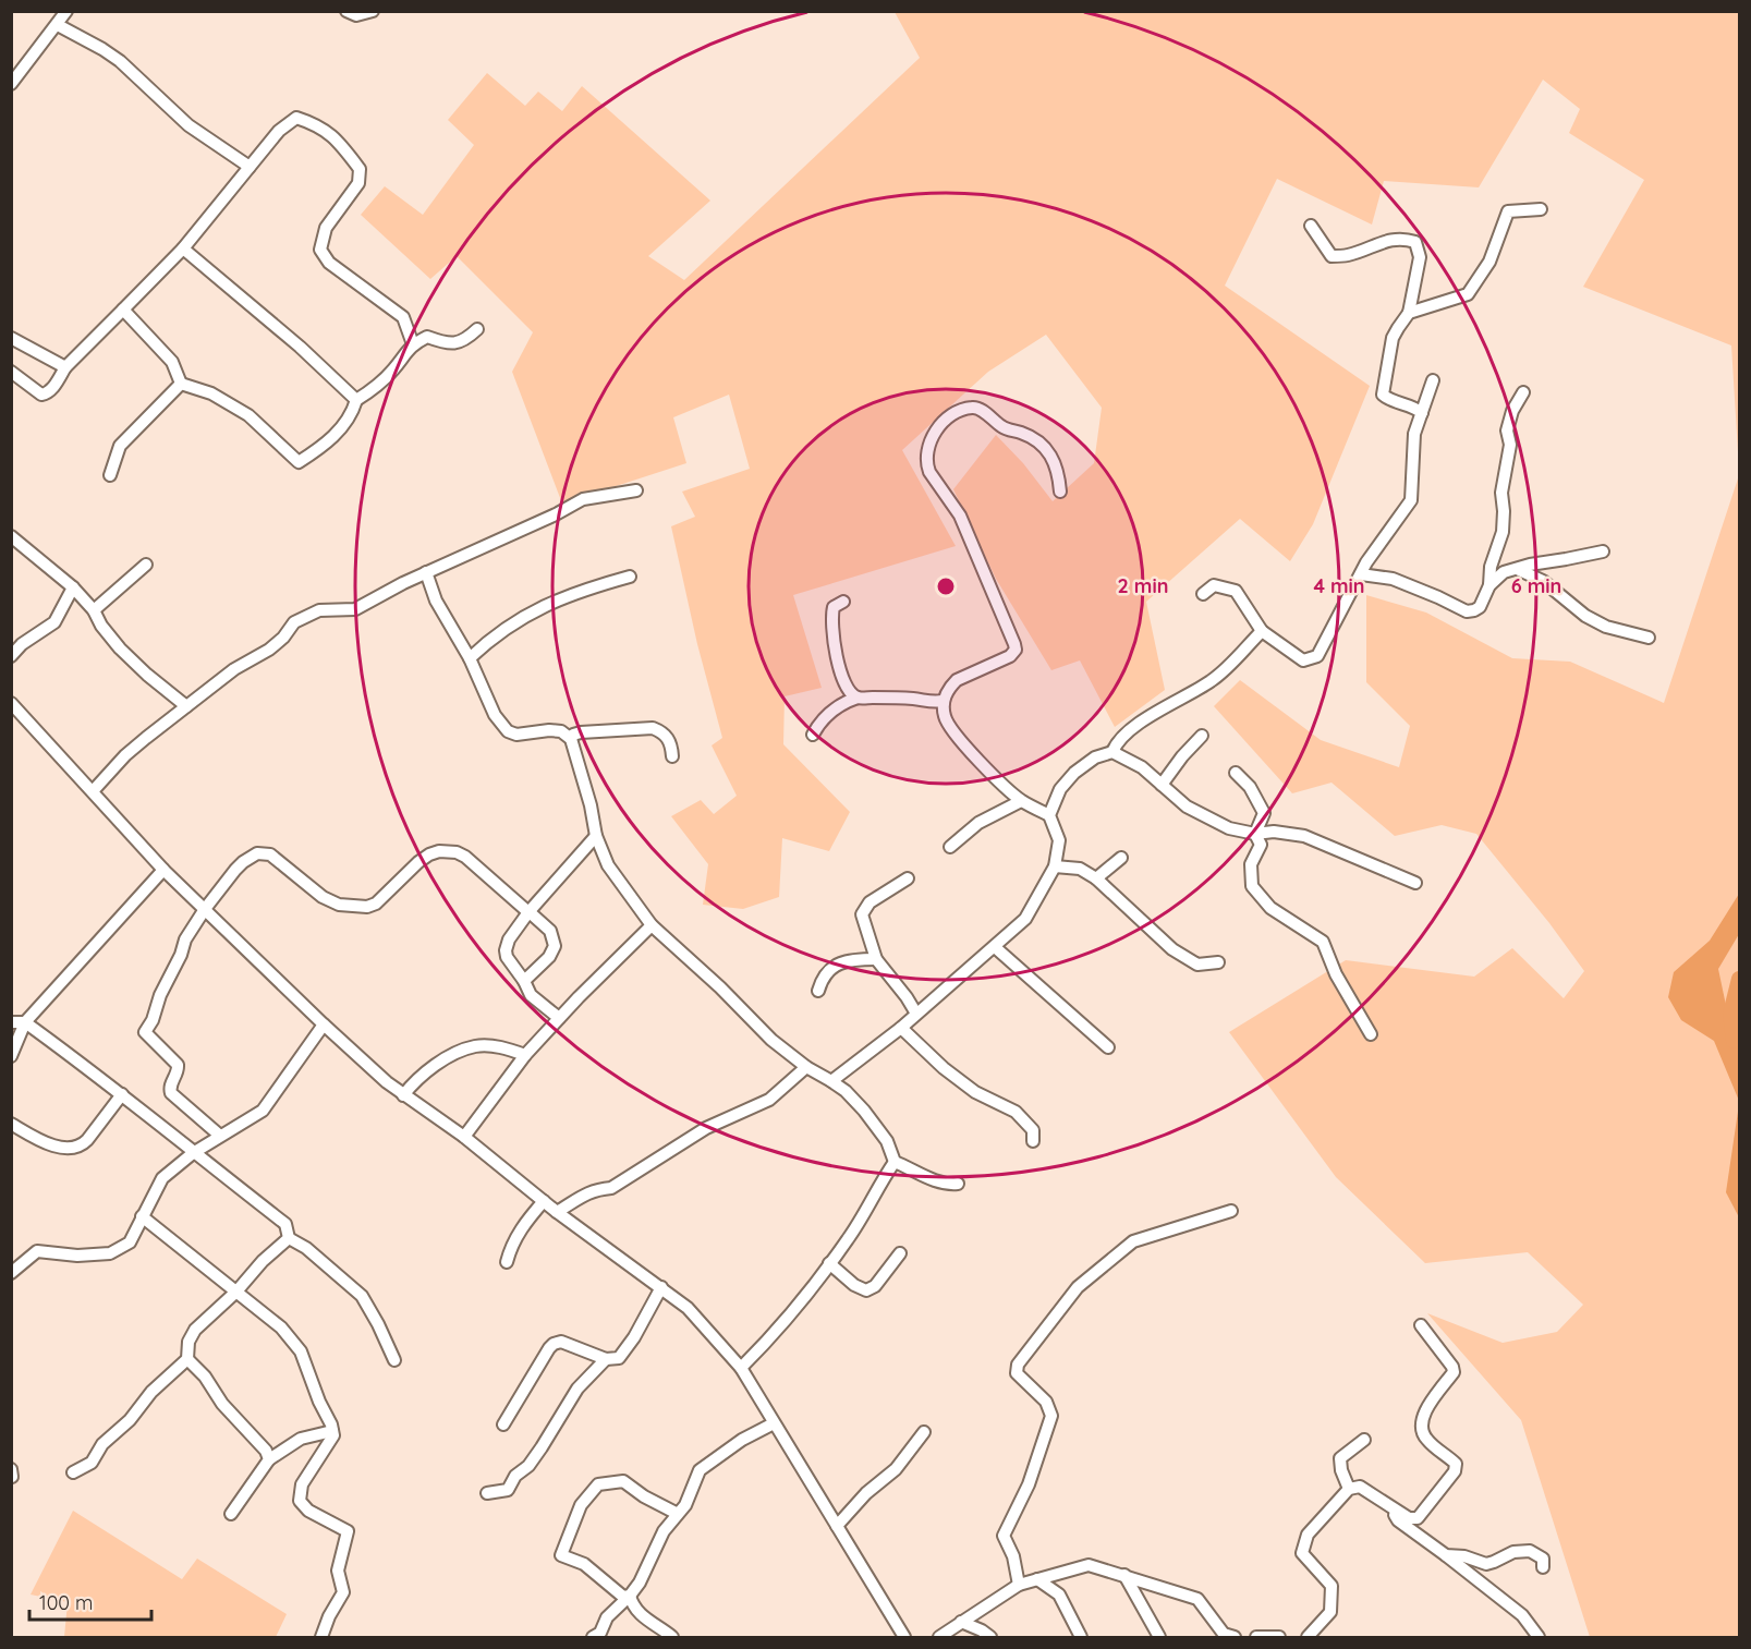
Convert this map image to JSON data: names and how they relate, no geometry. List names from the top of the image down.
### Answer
{
  "scale_bar": "100 m",
  "rings": ["2 min", "4 min", "6 min"]
}
